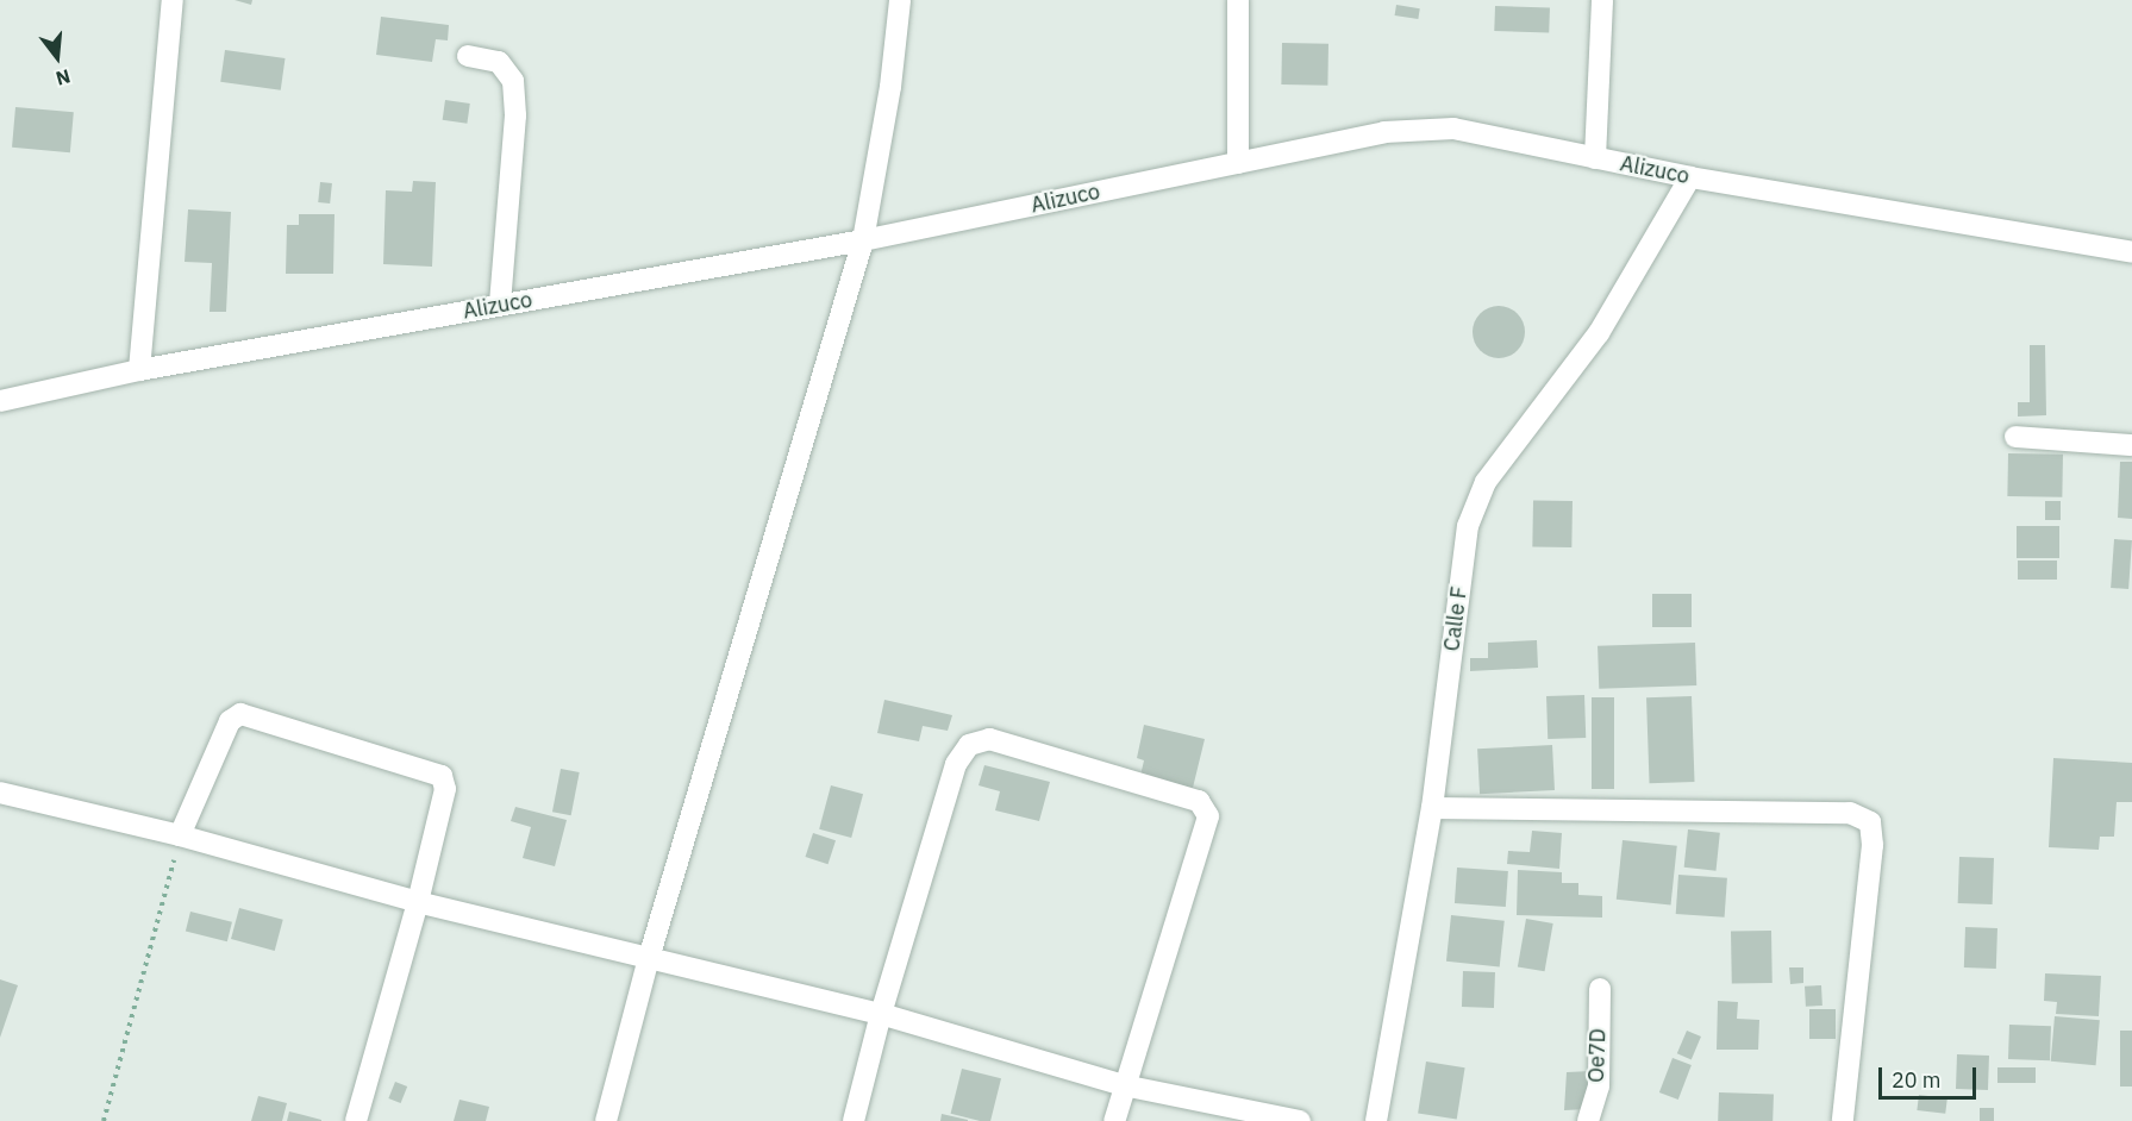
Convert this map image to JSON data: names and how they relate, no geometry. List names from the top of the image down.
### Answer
{
  "streets": {
    "street": ["Alizuco", "Calle F", "Oe7D"]
  },
  "crossings": [
    ["Alizuco", "Calle F"]
  ],
  "scale_bar": "20 m",
  "north": "bottom"
}
